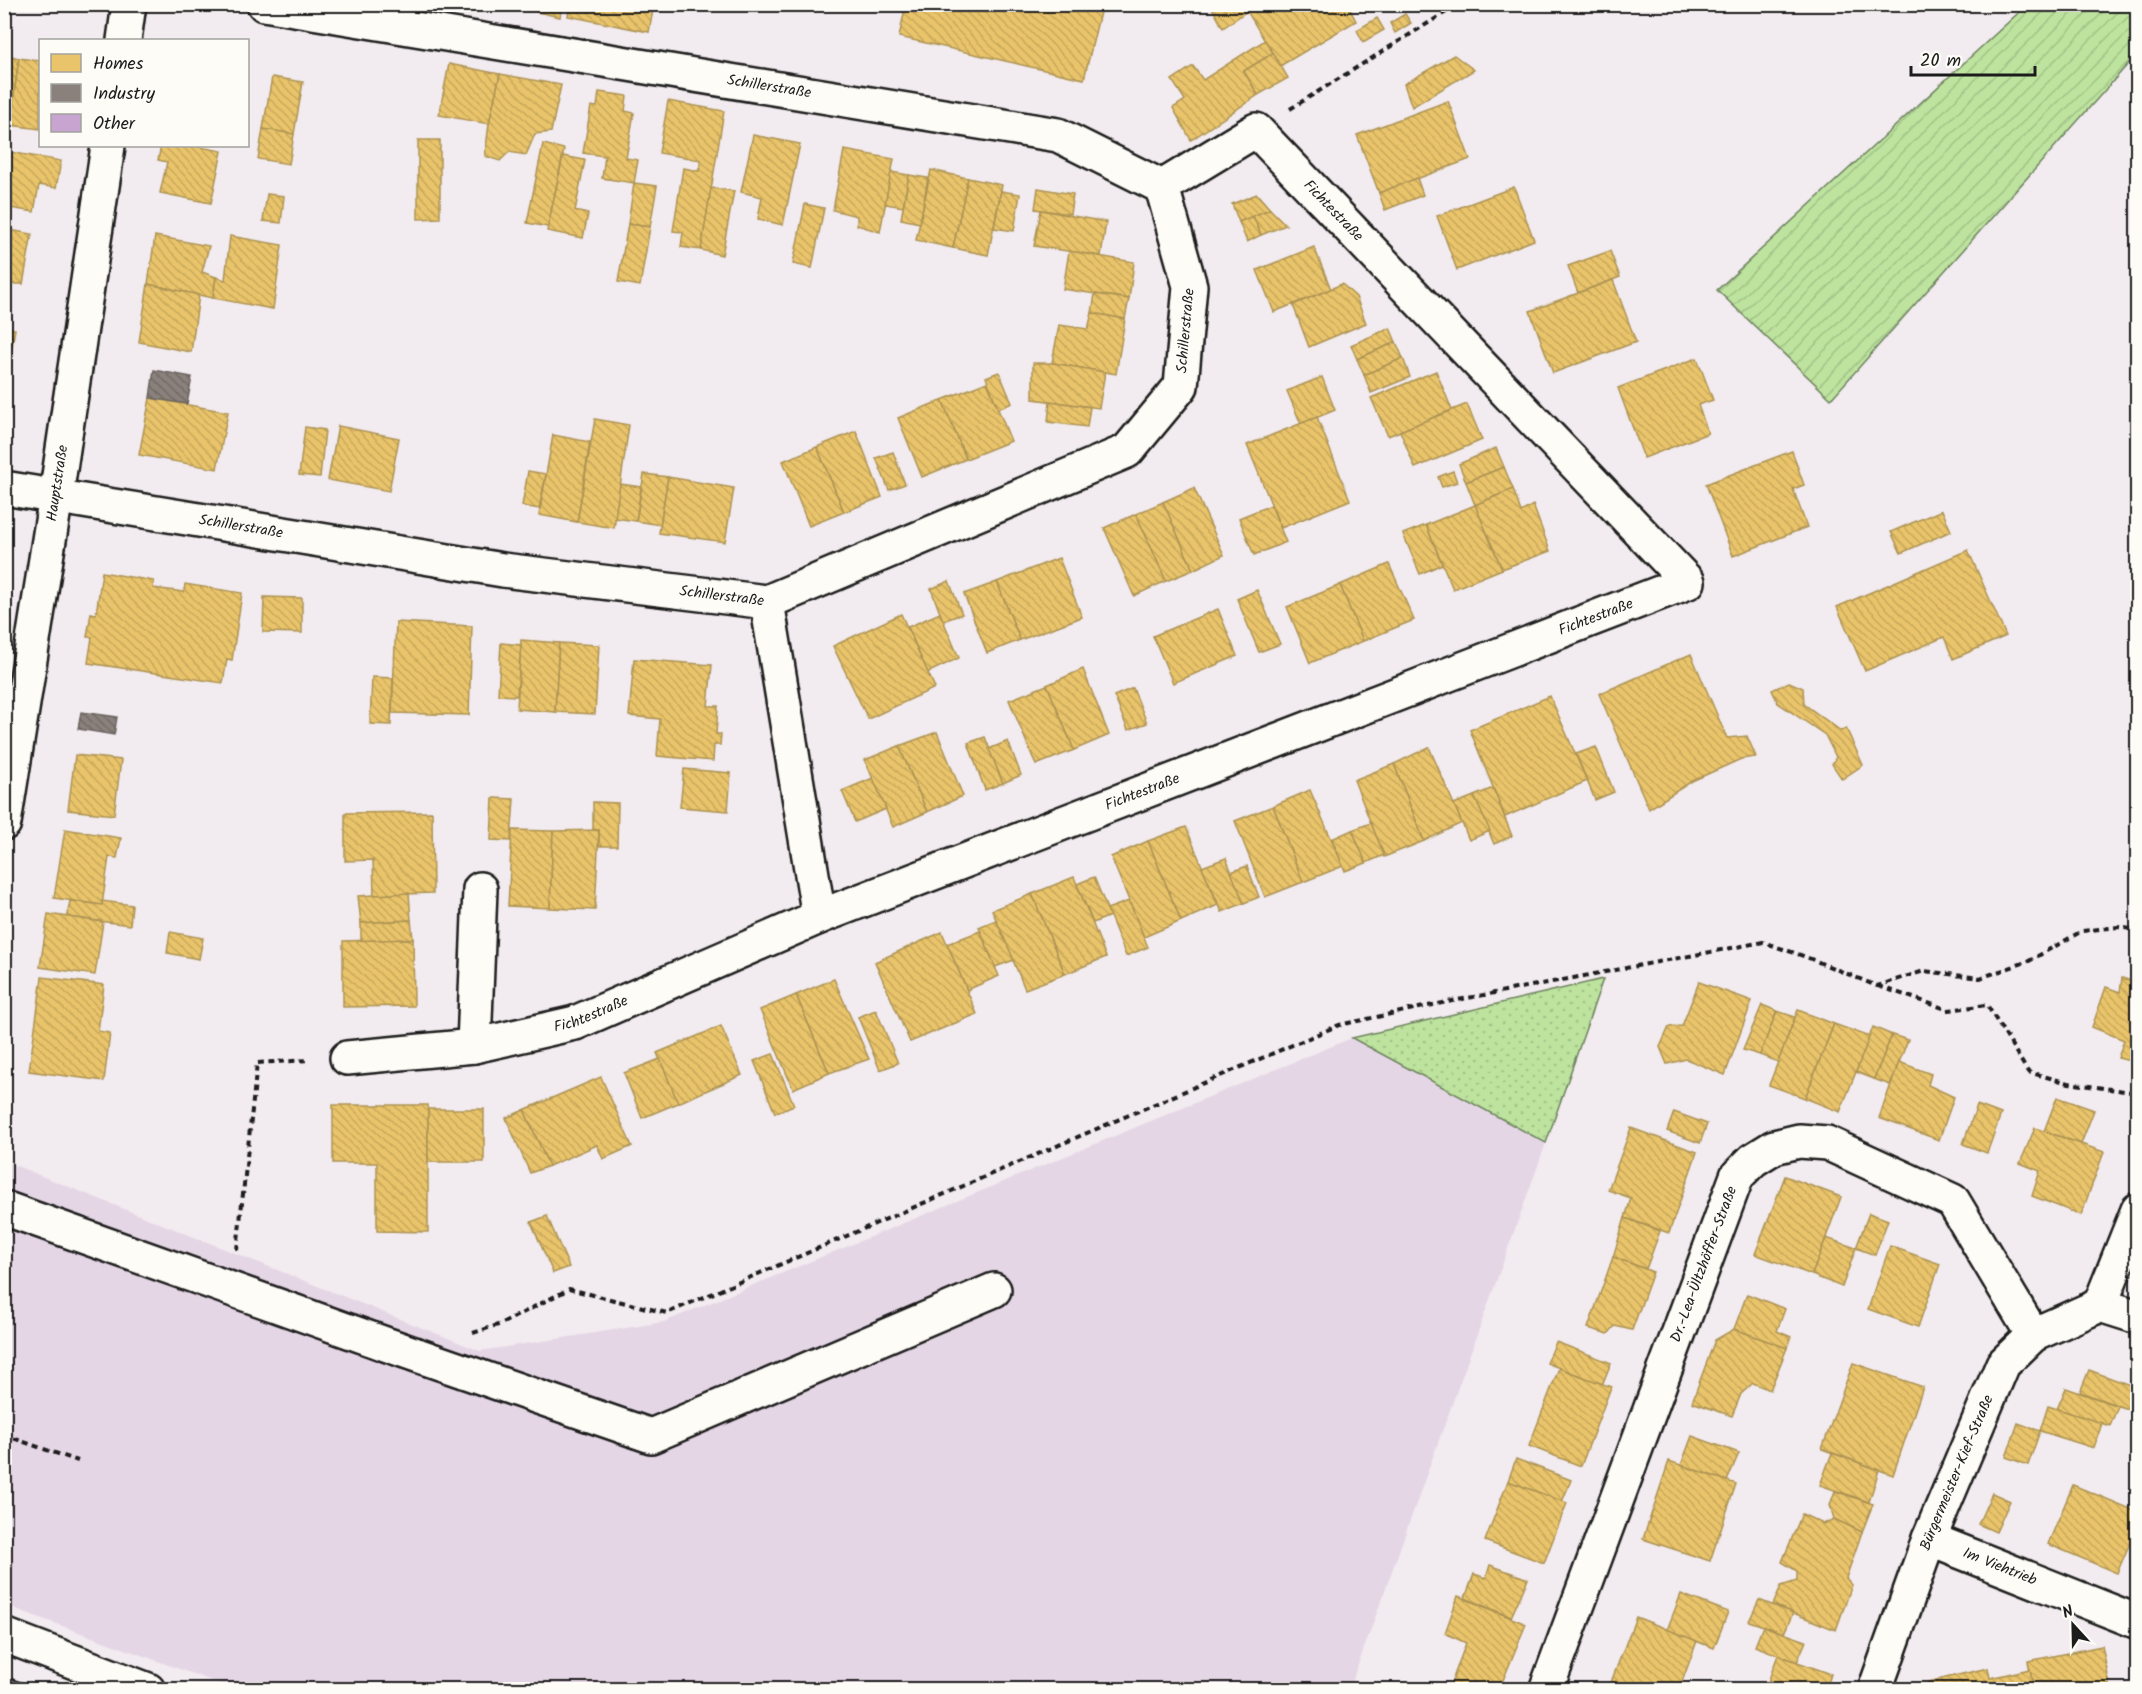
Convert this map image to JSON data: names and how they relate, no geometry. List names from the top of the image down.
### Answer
{
  "streets": {
    "street": [
      "Schillerstraße",
      "Fichtestraße",
      "Hauptstraße",
      "Dr.-Lea-Ültzhöffer-Straße",
      "Bürgermeister-Kief-Straße",
      "Im Viehtrieb"
    ]
  },
  "crossings": [
    ["Schillerstraße", "Hauptstraße"],
    ["Dr.-Lea-Ültzhöffer-Straße", "Bürgermeister-Kief-Straße"],
    ["Bürgermeister-Kief-Straße", "Im Viehtrieb"]
  ],
  "legend": ["Homes", "Industry", "Other"],
  "scale_bar": "20 m",
  "north": "top"
}
